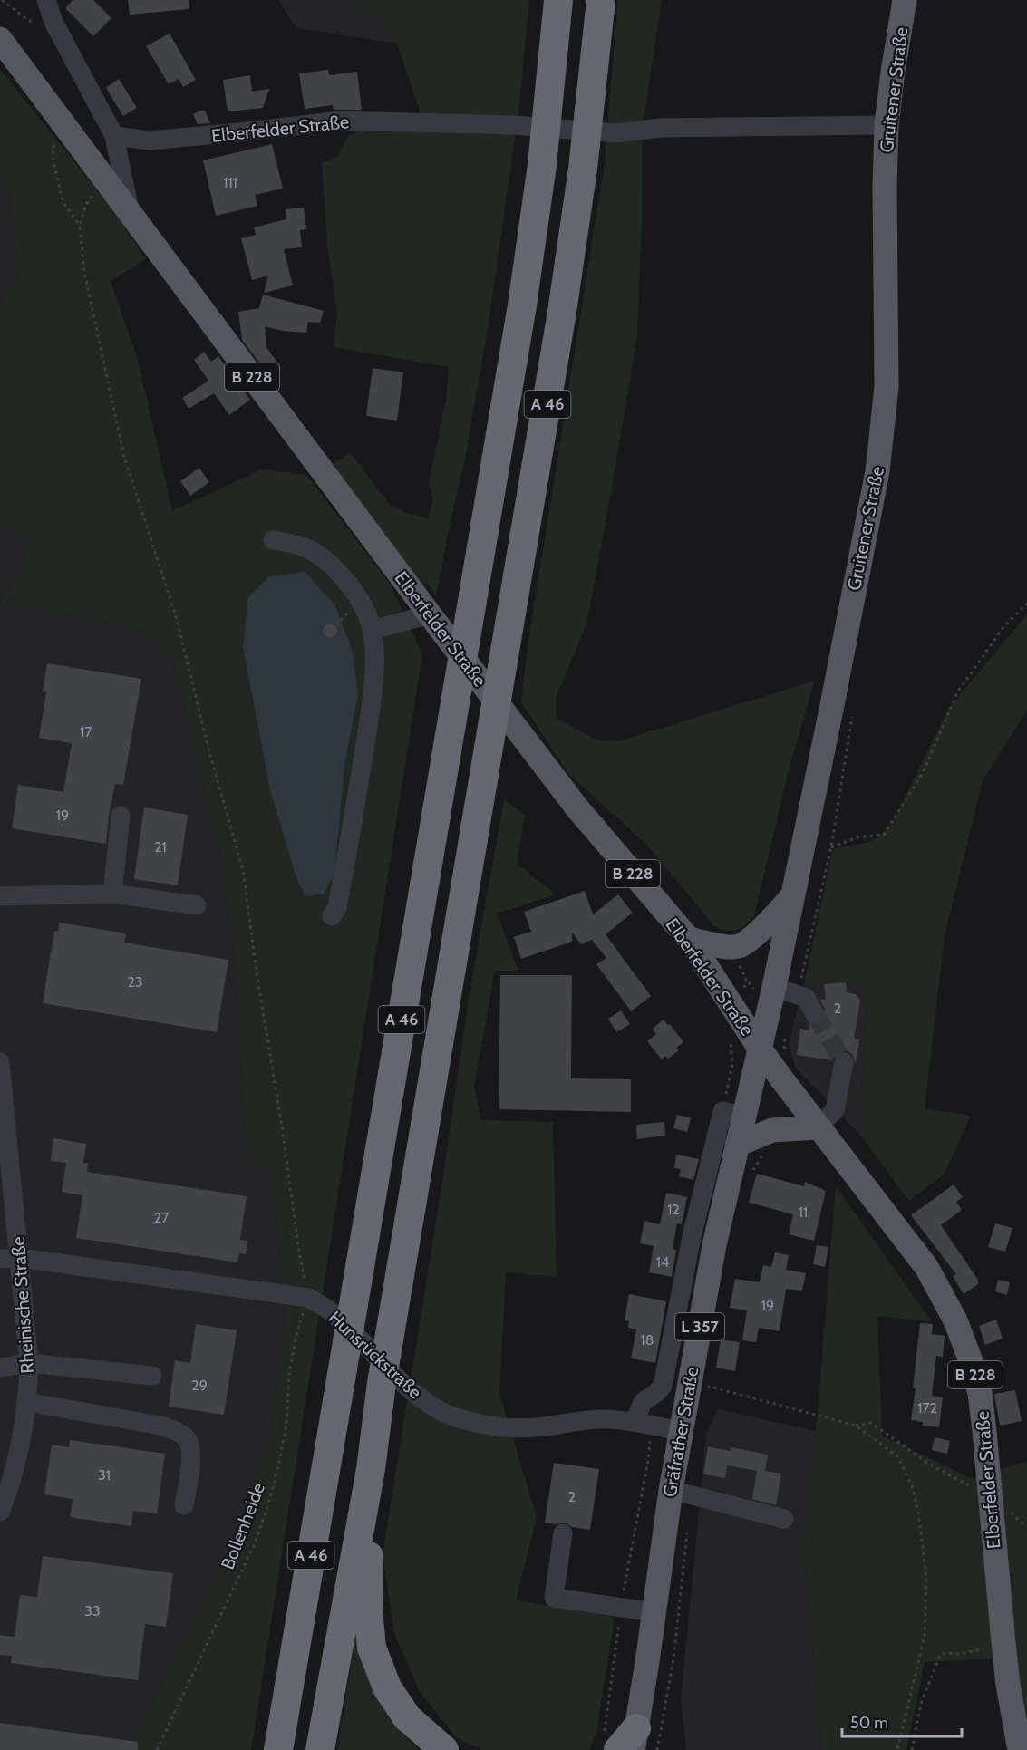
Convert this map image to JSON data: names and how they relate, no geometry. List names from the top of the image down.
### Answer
{
  "streets": {
    "highway": ["A 46"],
    "main road": [
      "Gruitener Straße",
      "Elberfelder Straße",
      "B 228",
      "L 357",
      "Gräfrather Straße"
    ],
    "street": ["Rheinische Straße", "Hunsrückstraße"],
    "path": ["Bollenheide"]
  },
  "crossings": [
    ["Gruitener Straße", "Elberfelder Straße"],
    ["Gruitener Straße", "Gräfrather Straße"],
    ["Elberfelder Straße", "Gräfrather Straße"],
    ["Rheinische Straße", "Hunsrückstraße"],
    ["Hunsrückstraße", "Gräfrather Straße"],
    ["Hunsrückstraße", "Bollenheide"]
  ],
  "house_numbers": [
    "111",
    "17",
    "19",
    "21",
    "23",
    "2",
    "12",
    "11",
    "27",
    "14",
    "19",
    "18",
    "29",
    "172",
    "31",
    "2",
    "33"
  ],
  "scale_bar": "50 m"
}
